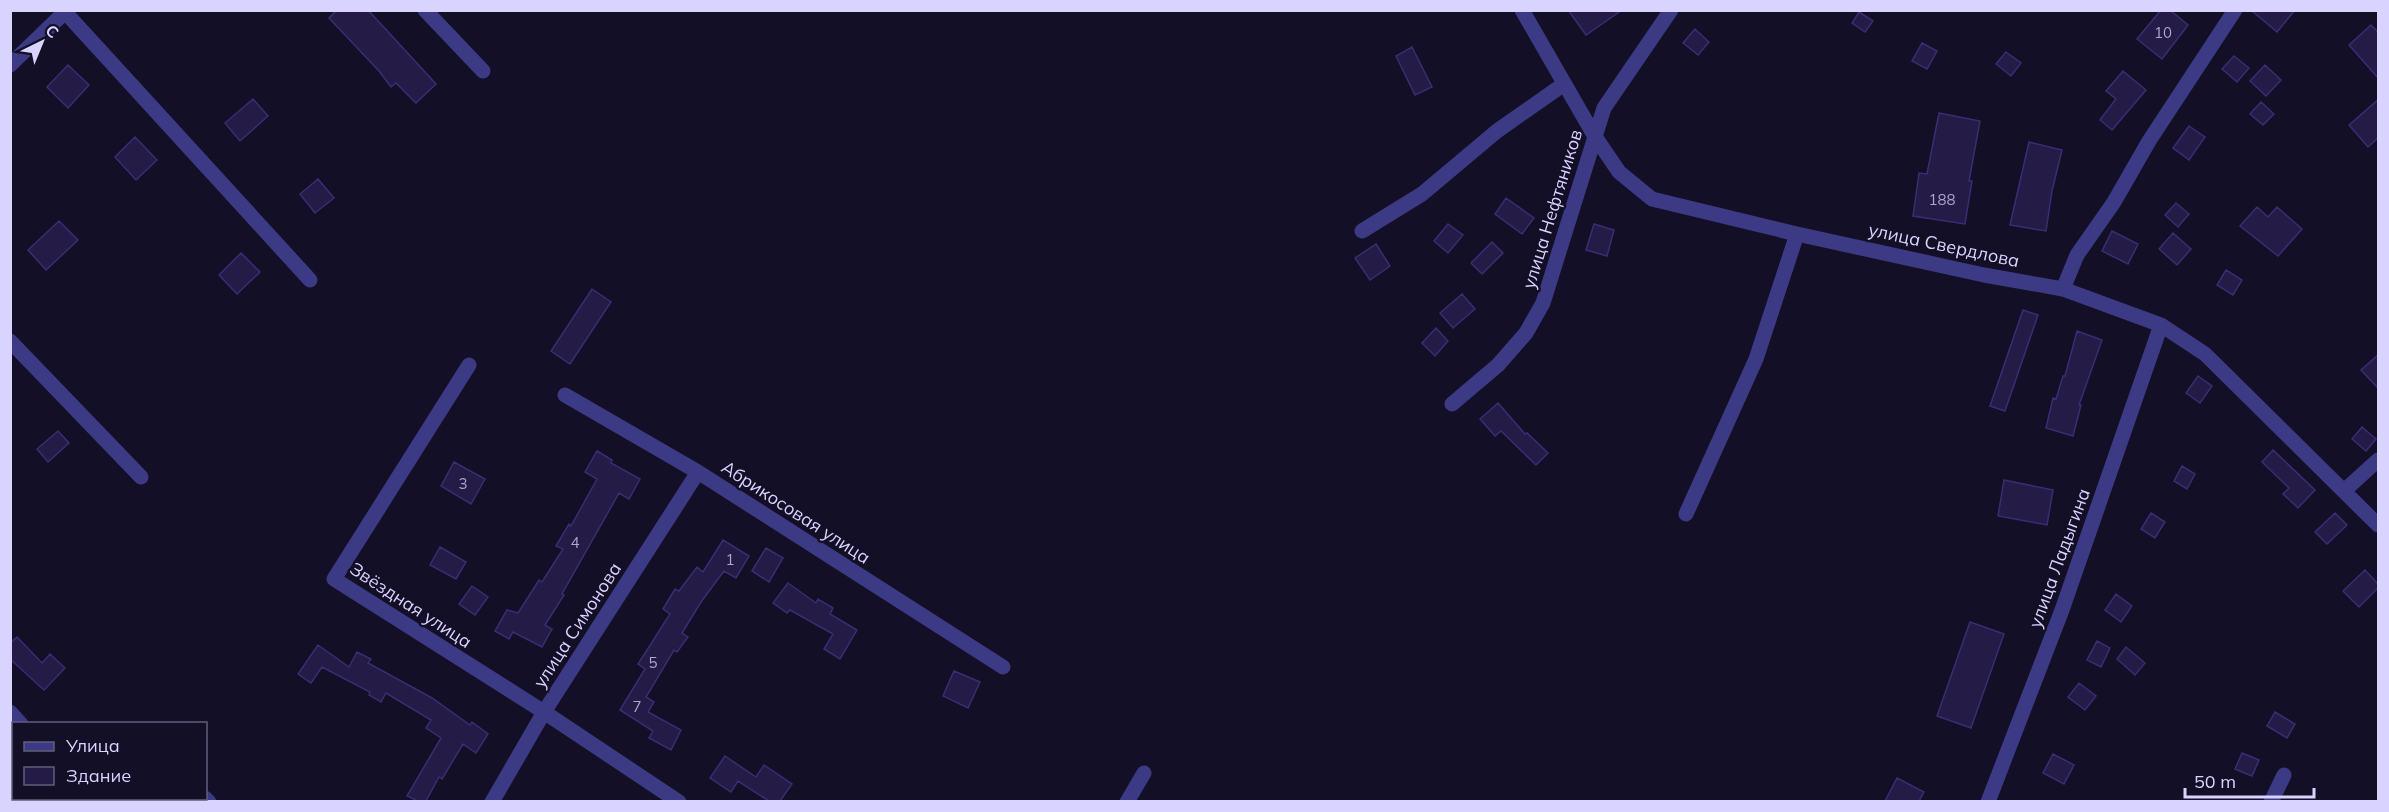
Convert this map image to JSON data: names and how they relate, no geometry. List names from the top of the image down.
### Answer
{
  "streets": {
    "street": [
      "улица Нефтяников",
      "улица Свердлова",
      "Абрикосовая улица",
      "улица Ладыгина",
      "Звёздная улица",
      "улица Симонова"
    ]
  },
  "crossings": [
    ["улица Нефтяников", "улица Свердлова"],
    ["улица Свердлова", "улица Ладыгина"],
    ["Абрикосовая улица", "улица Симонова"],
    ["Звёздная улица", "улица Симонова"]
  ],
  "house_numbers": [
    "10",
    "188",
    "3",
    "4",
    "1",
    "5",
    "7"
  ],
  "legend": ["Улица", "Здание"],
  "scale_bar": "50 m",
  "north": "top right"
}
